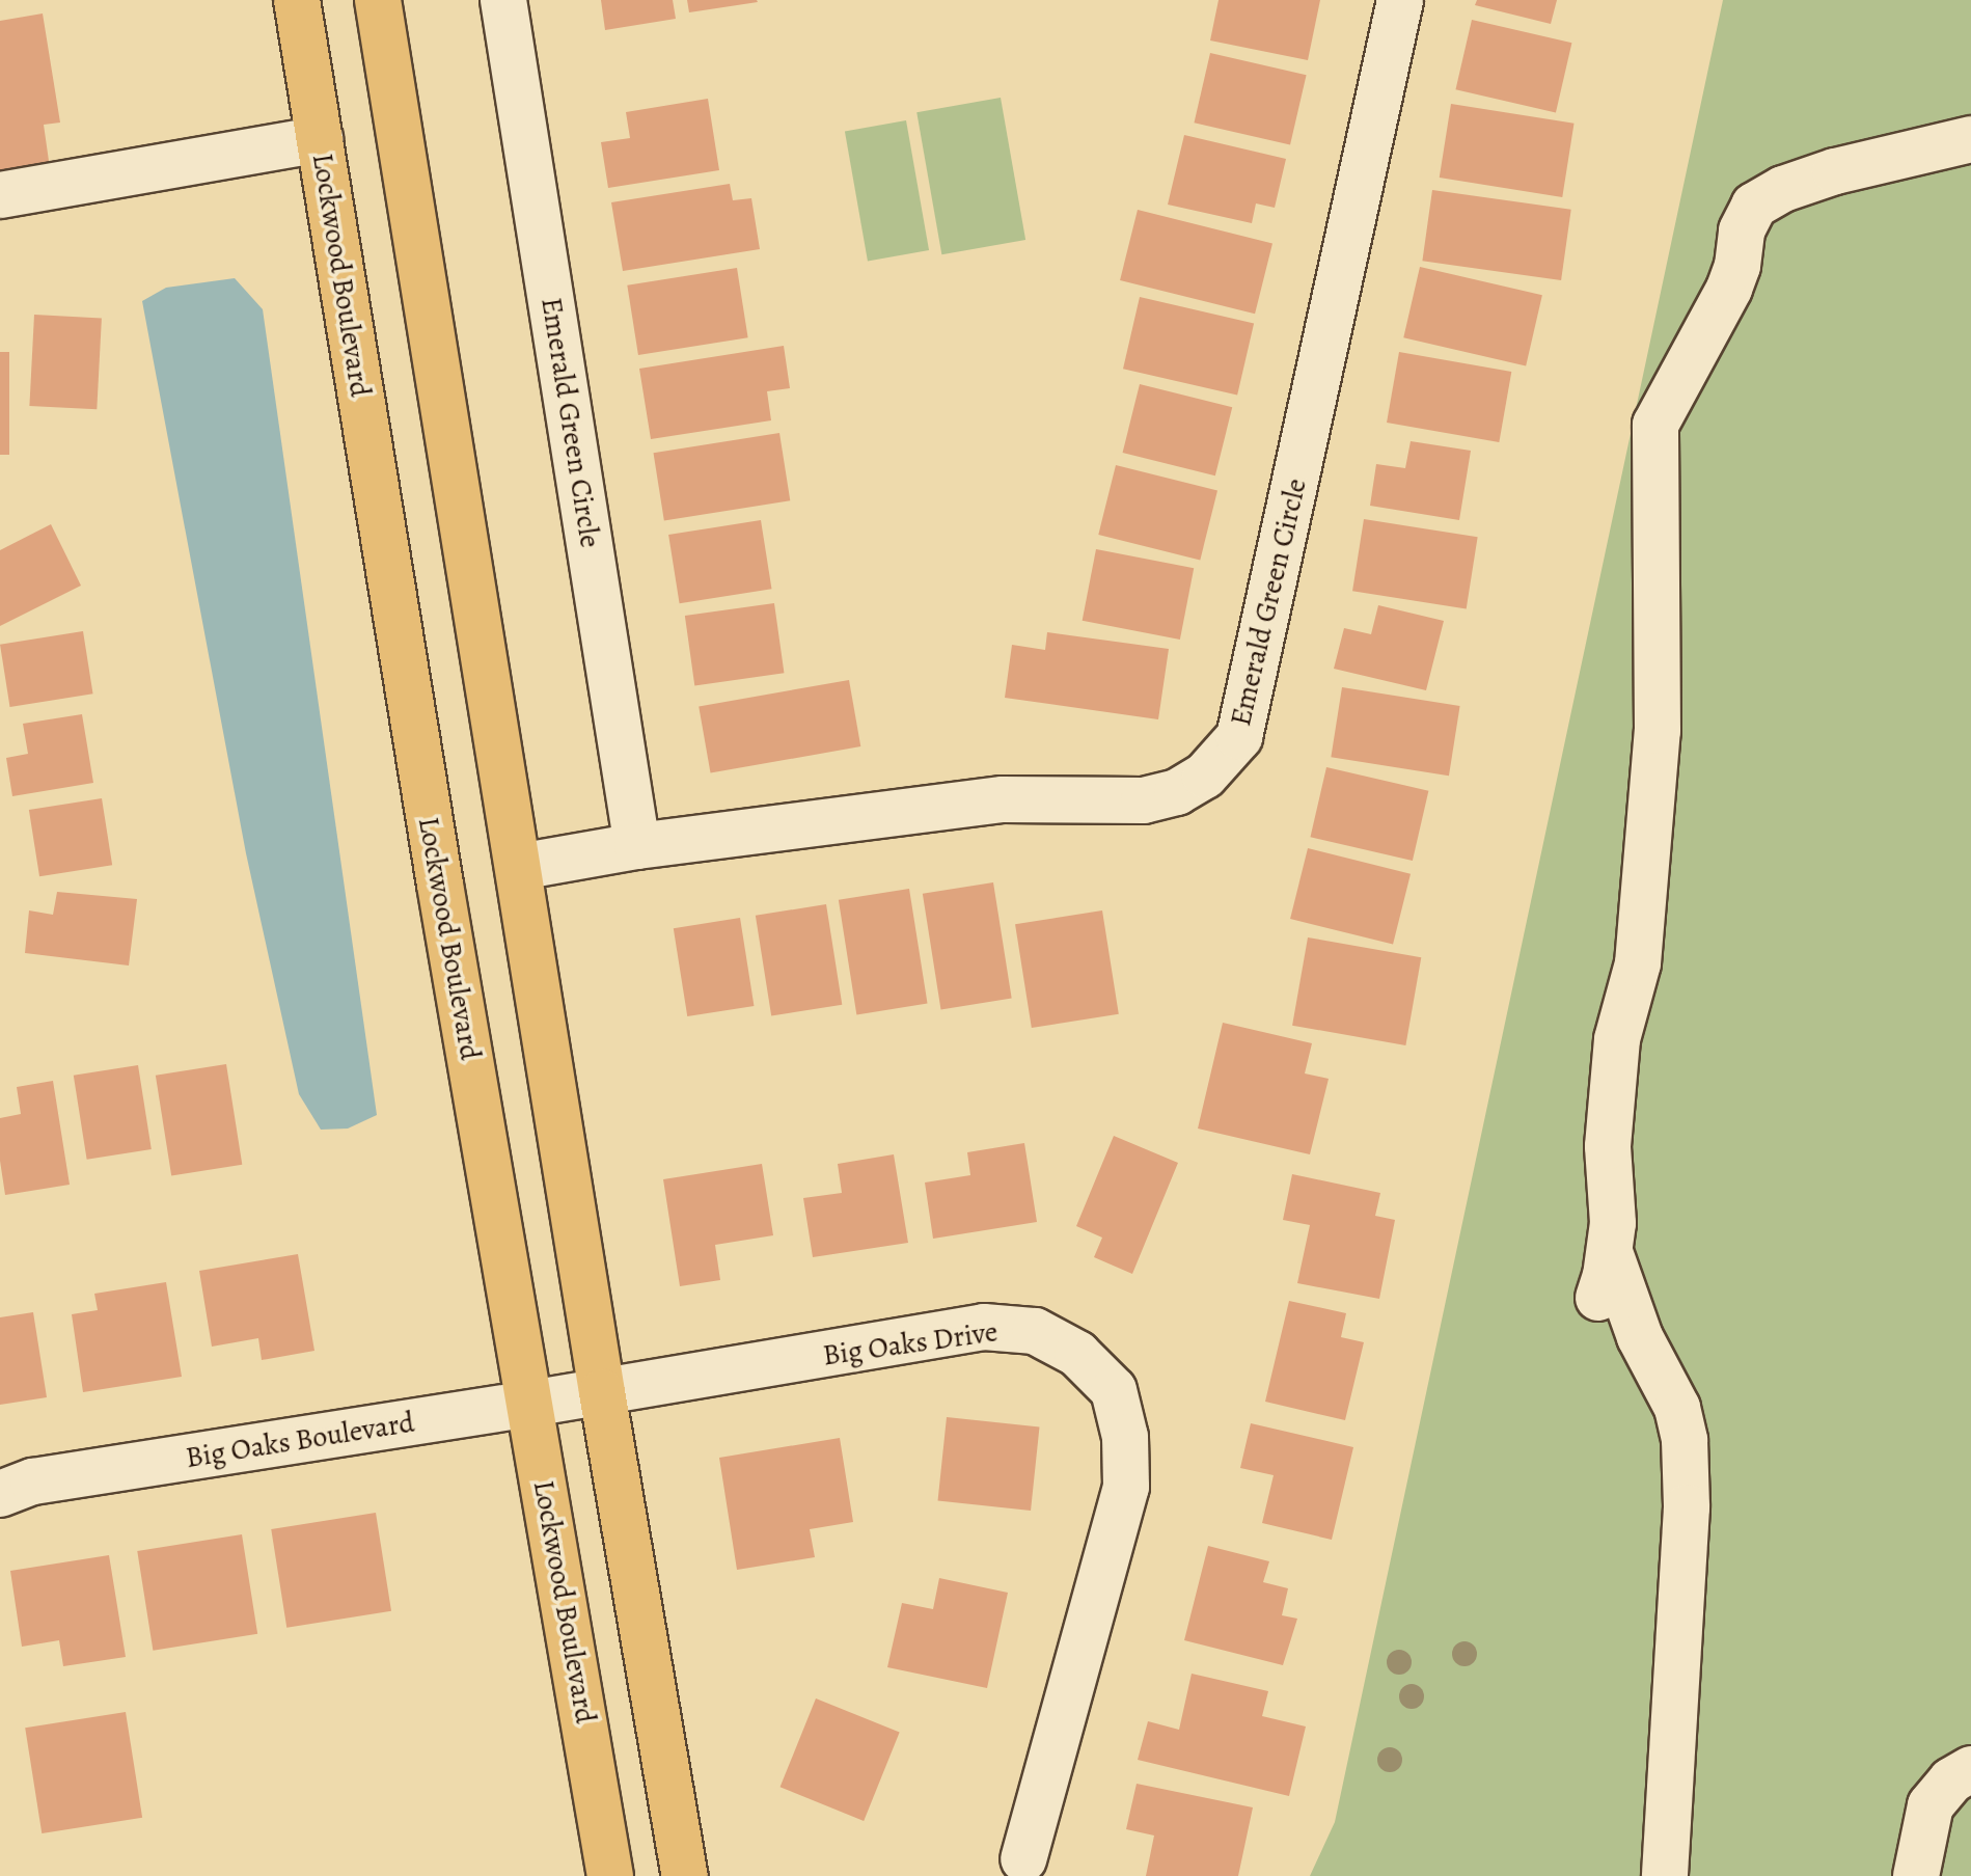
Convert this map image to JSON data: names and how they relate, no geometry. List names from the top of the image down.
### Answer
{
  "streets": {
    "main road": ["Lockwood Boulevard"],
    "street": ["Emerald Green Circle", "Big Oaks Drive", "Big Oaks Boulevard"]
  },
  "crossings": [
    ["Lockwood Boulevard", "Big Oaks Boulevard"],
    ["Big Oaks Drive", "Big Oaks Boulevard"]
  ]
}
